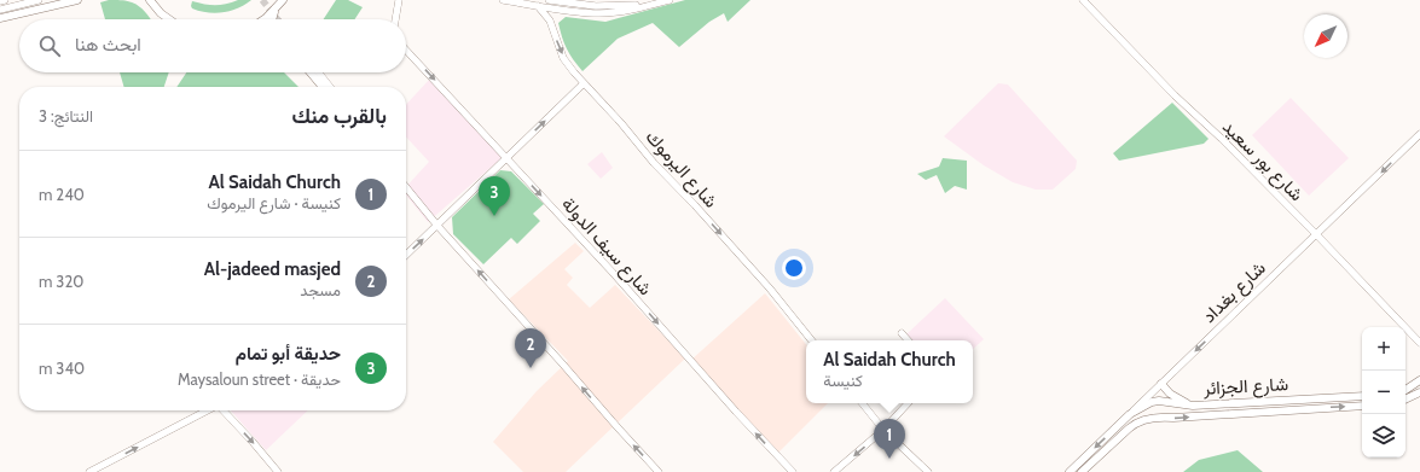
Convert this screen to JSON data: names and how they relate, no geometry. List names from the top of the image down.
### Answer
{
  "streets": {
    "main road": [
      "شارع بور سعيد",
      "شارع اليرموك",
      "شارع سيف الدولة",
      "شارع بغداد",
      "شارع الجزائر"
    ]
  },
  "crossings": [
    ["شارع بور سعيد", "شارع بغداد"],
    ["شارع بغداد", "شارع الجزائر"]
  ],
  "one_way": ["شارع اليرموك", "شارع بغداد"],
  "north": "bottom left",
  "page": {
    "search": "ابحث هنا",
    "heading": ["بالقرب منك", "النتائج: 3"],
    "list": [
      {
        "mark": "1",
        "name": "Al Saidah Church",
        "note": "كنيسة · شارع اليرموك",
        "value": "240 m"
      },
      {
        "mark": "2",
        "name": "Al-jadeed masjed",
        "note": "مسجد",
        "value": "320 m"
      },
      {
        "mark": "3",
        "name": "حديقة أبو تمام",
        "note": "حديقة · Maysaloun street",
        "value": "340 m"
      }
    ],
    "pins": ["3", "2", "1"],
    "map_buttons": ["+", "−"],
    "popup": ["Al Saidah Church", "كنيسة"]
  }
}
